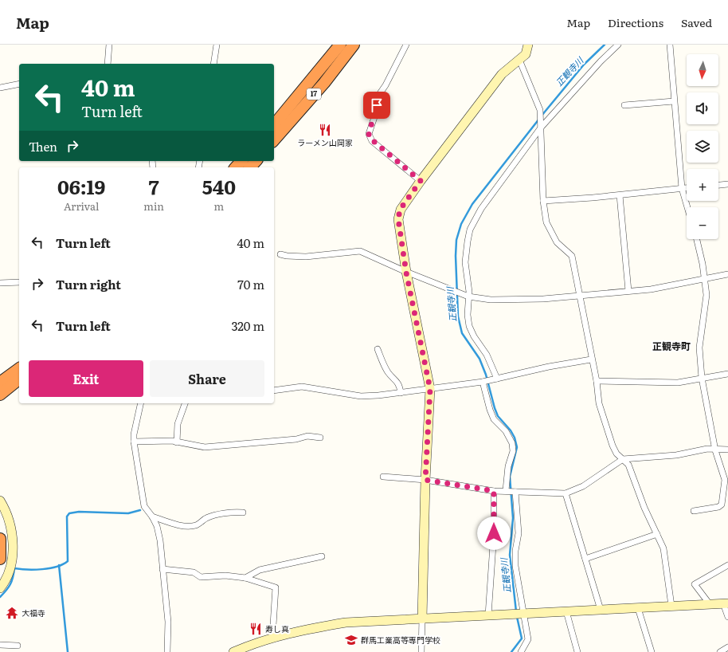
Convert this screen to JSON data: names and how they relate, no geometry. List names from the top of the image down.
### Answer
{
  "streets": {
    "highway": ["17"]
  },
  "districts": ["正観寺町"],
  "water": ["正観寺川"],
  "places": {
    "restaurant": ["ラーメン山岡家", "寿し真"],
    "temple": ["大福寺"],
    "school or university": ["群馬工業高等専門学校"]
  },
  "north": "bottom",
  "page": {
    "header": "Map",
    "nav": ["Map", "Directions", "Saved"],
    "map_buttons": ["+", "−"],
    "turn": ["40 m", "Turn left"],
    "then": "Then",
    "eta": [
      "06:19",
      "Arrival",
      "7",
      "min",
      "540",
      "m"
    ],
    "list": [
      {
        "name": "Turn left",
        "value": "40 m"
      },
      {
        "name": "Turn right",
        "value": "70 m"
      },
      {
        "name": "Turn left",
        "value": "320 m"
      }
    ],
    "buttons": ["Exit", "Share"]
  }
}
